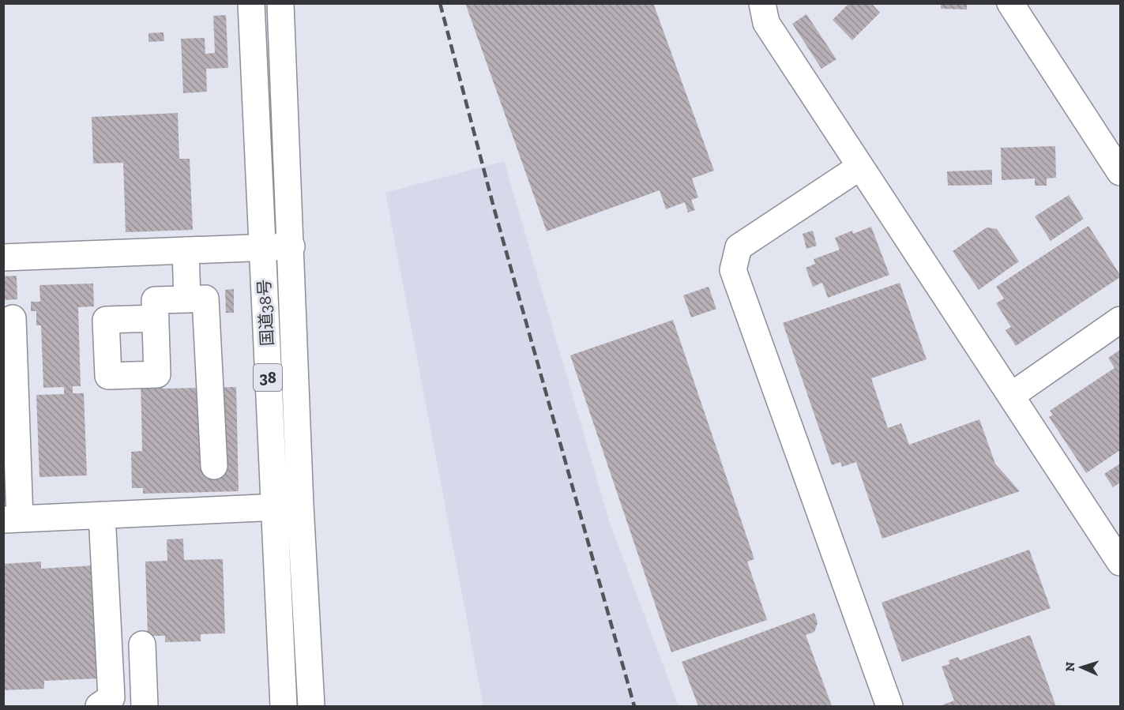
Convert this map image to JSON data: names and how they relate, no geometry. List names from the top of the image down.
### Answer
{
  "streets": {
    "main road": ["国道38号", "38"]
  },
  "north": "left"
}
